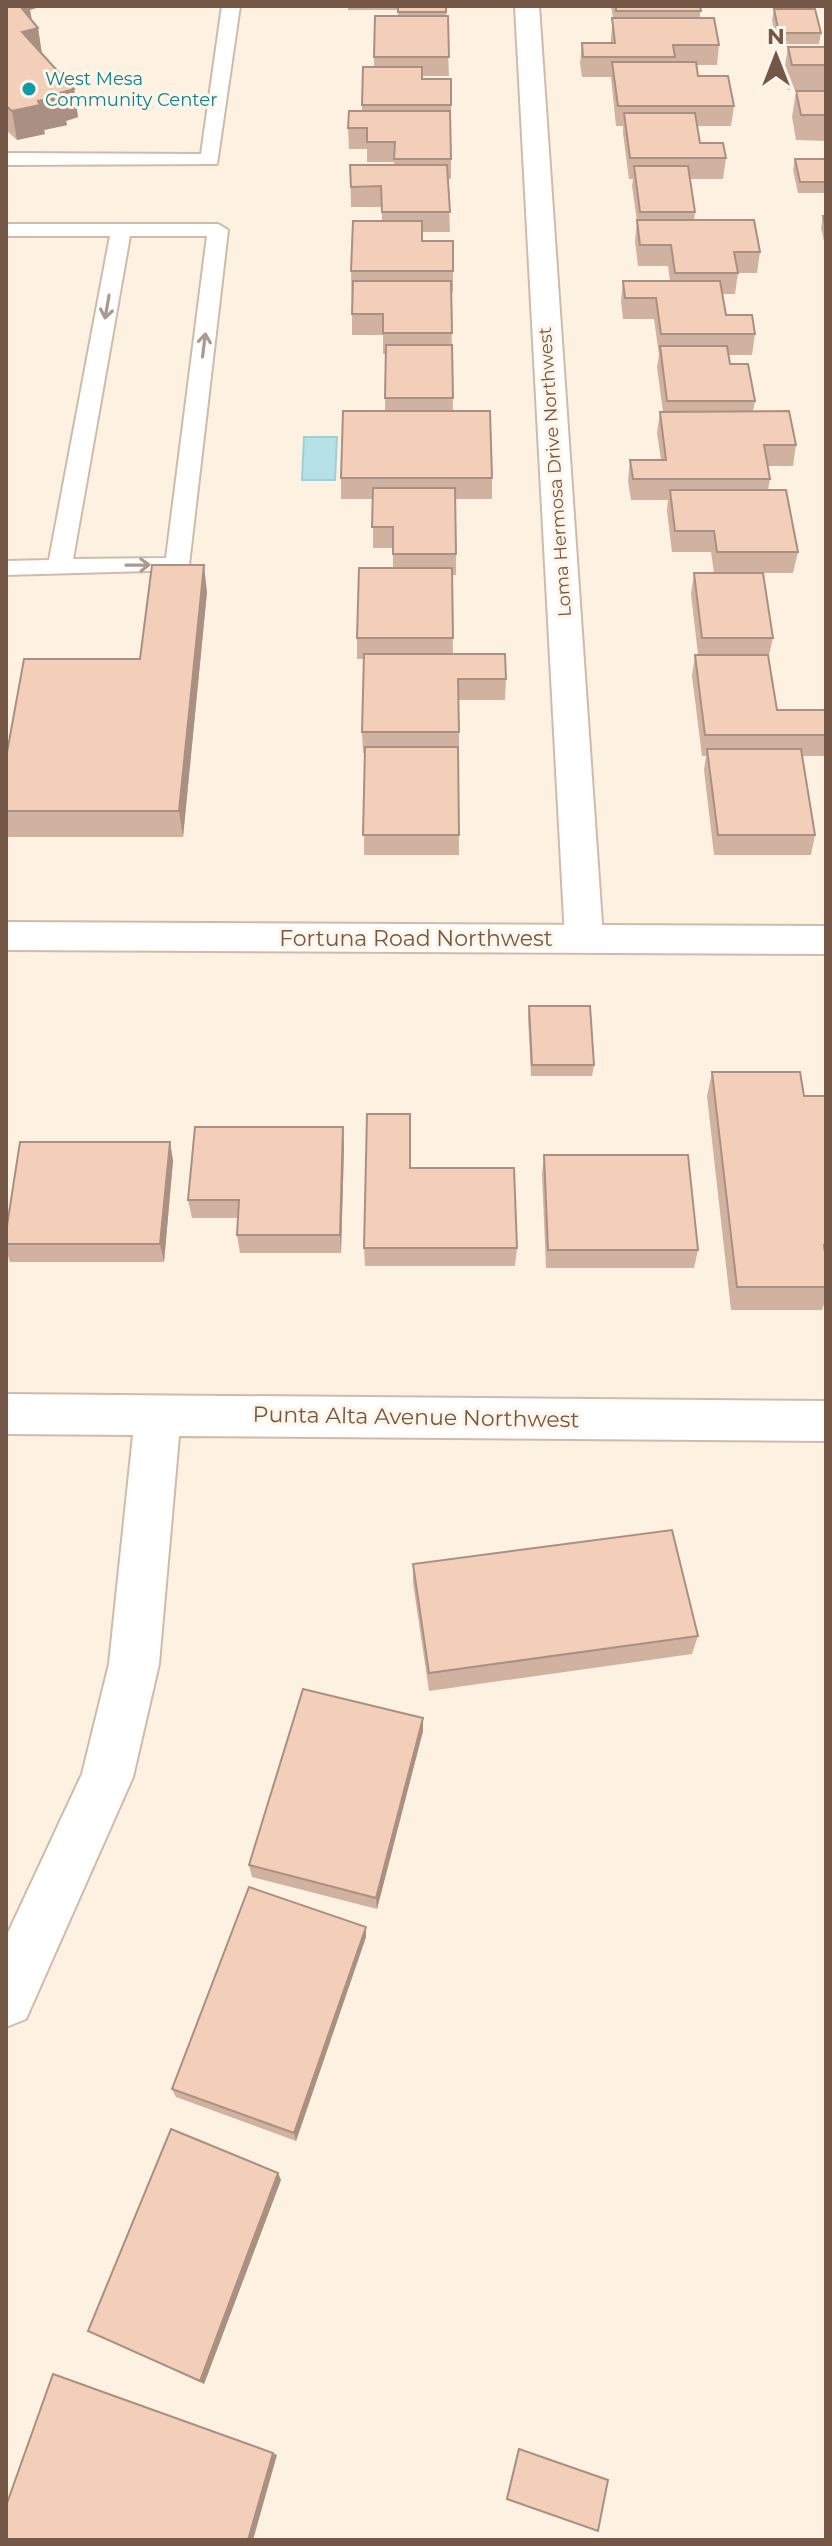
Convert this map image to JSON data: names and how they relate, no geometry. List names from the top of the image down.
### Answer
{
  "streets": {
    "street": ["Loma Hermosa Drive Northwest", "Fortuna Road Northwest", "Punta Alta Avenue Northwest"]
  },
  "crossings": [
    ["Loma Hermosa Drive Northwest", "Fortuna Road Northwest"]
  ],
  "places": ["West Mesa Community Center"],
  "north": "top"
}
